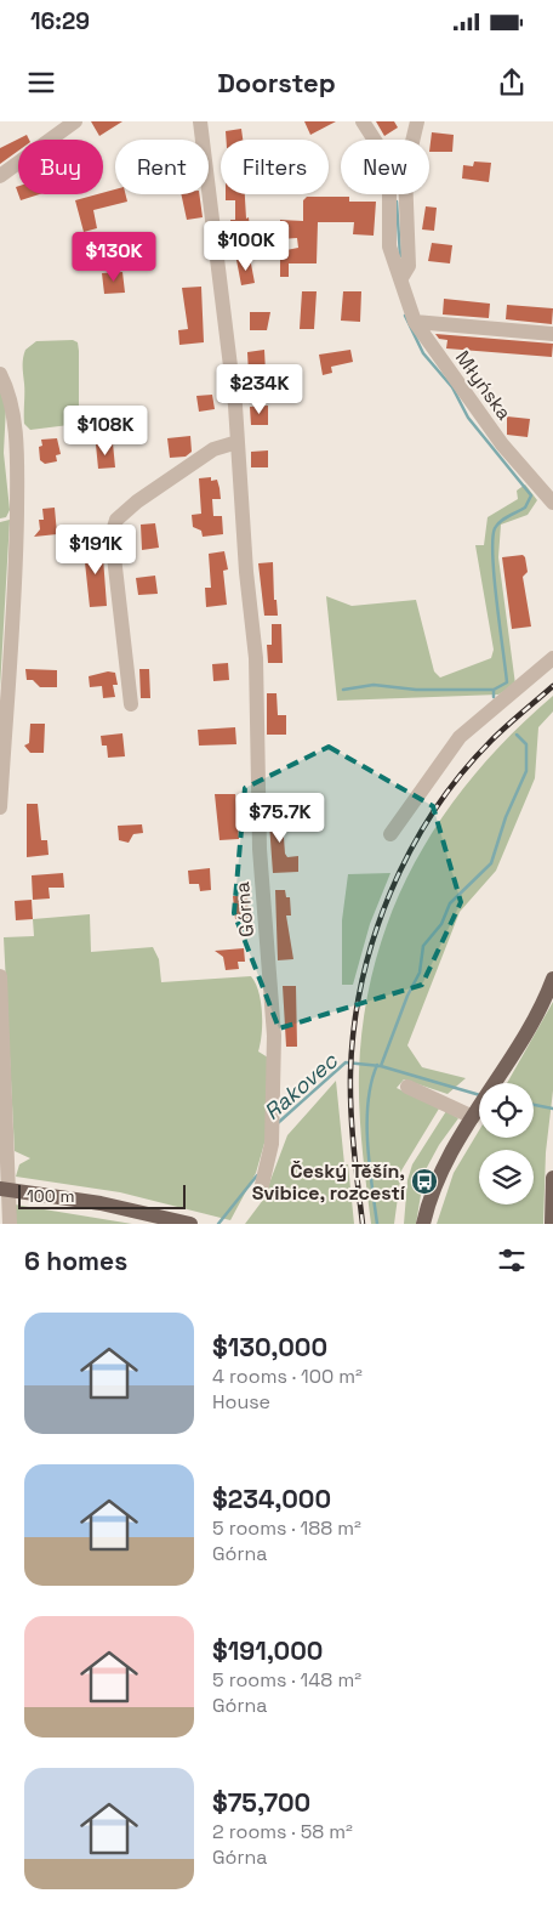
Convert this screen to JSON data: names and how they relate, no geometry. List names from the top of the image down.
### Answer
{
  "streets": {
    "street": ["Młyńska", "Górna"]
  },
  "water": ["Rakovec"],
  "places": {
    "bus stop": ["Český Těšín, Svibice, rozcestí"]
  },
  "scale_bar": "100 m",
  "page": {
    "status": "16:29",
    "header": "Doorstep",
    "chip": [
      "Buy",
      "Rent",
      "Filters",
      "New"
    ],
    "price": [
      "$100K",
      "$130K",
      "$234K",
      "$108K",
      "$191K",
      "$75.7K"
    ],
    "scale": "100 m",
    "heading": "6 homes",
    "list": [
      {
        "name": "$130,000",
        "note": "4 rooms · 100 m² · House"
      },
      {
        "name": "$234,000",
        "note": "5 rooms · 188 m² · Górna"
      },
      {
        "name": "$191,000",
        "note": "5 rooms · 148 m² · Górna"
      },
      {
        "name": "$75,700",
        "note": "2 rooms · 58 m² · Górna"
      }
    ]
  }
}
